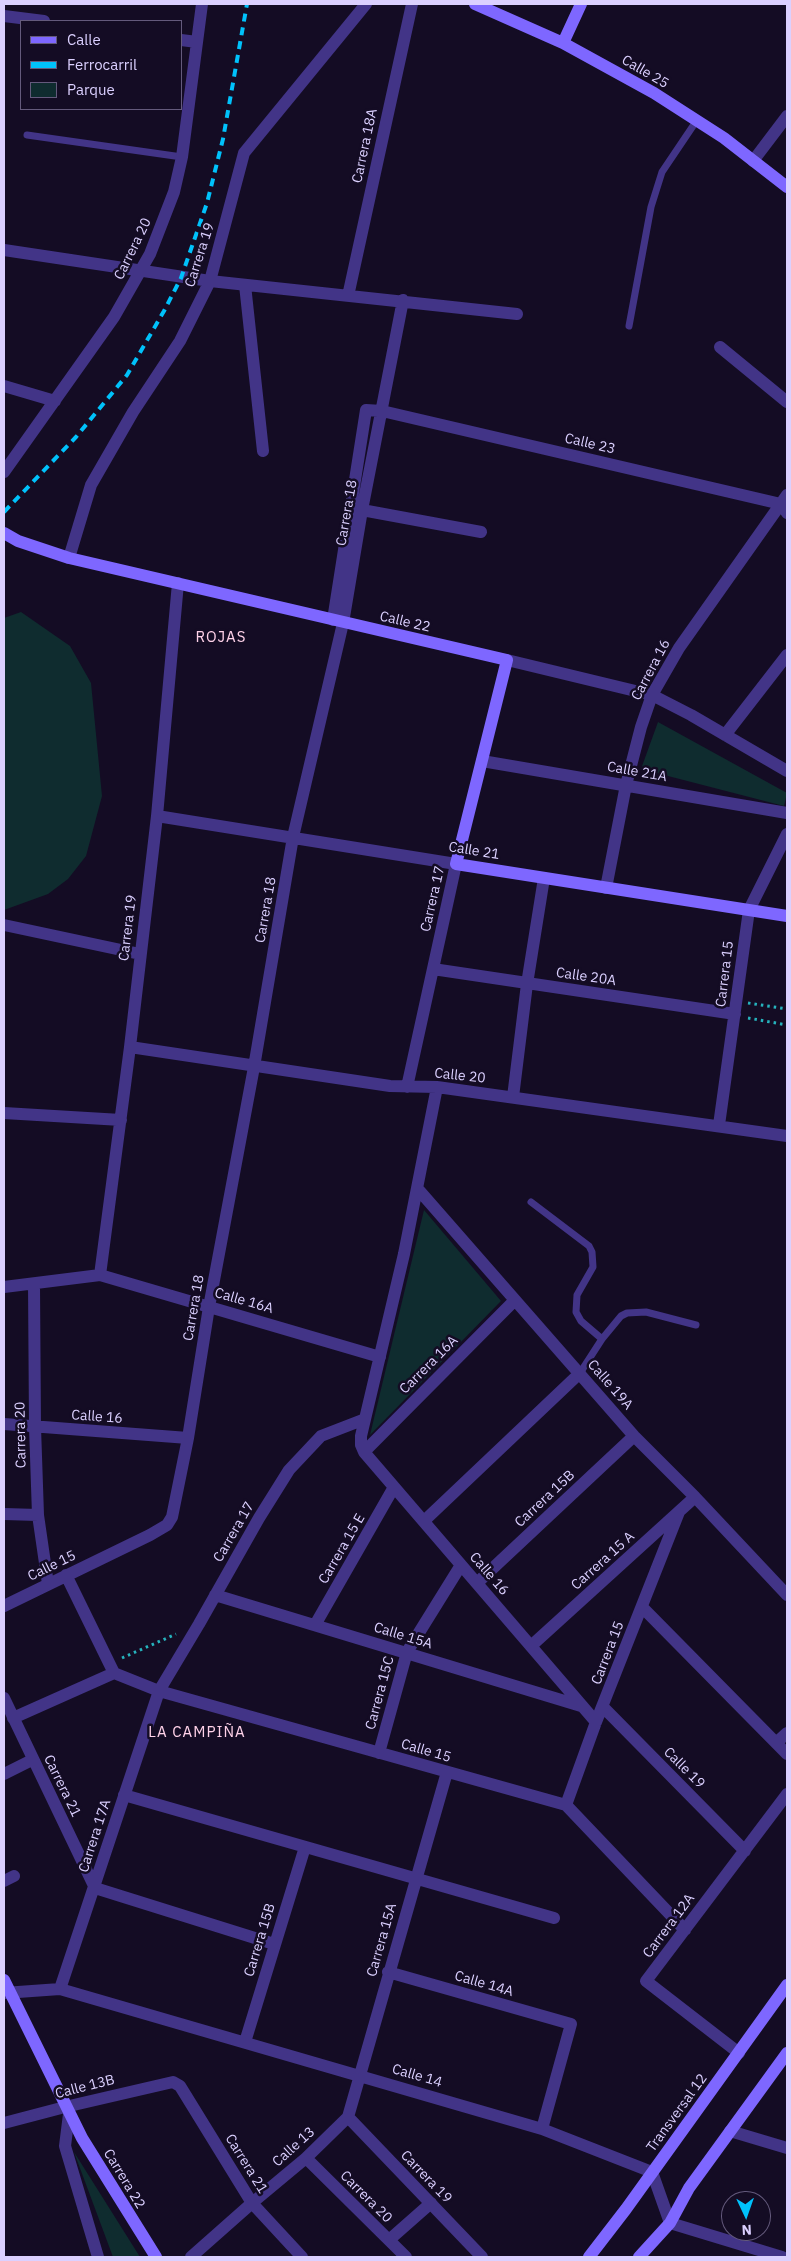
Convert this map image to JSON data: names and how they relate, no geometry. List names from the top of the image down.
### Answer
{
  "streets": {
    "street": [
      "Calle 25",
      "Carrera 18A",
      "Carrera 20",
      "Carrera 19",
      "Calle 23",
      "Carrera 18",
      "Calle 22",
      "Carrera 16",
      "Calle 21A",
      "Calle 21",
      "Carrera 17",
      "Carrera 15",
      "Calle 20A",
      "Calle 20",
      "Calle 16A",
      "Carrera 16A",
      "Calle 19A",
      "Calle 16",
      "Carrera 15B",
      "Carrera 15 E",
      "Carrera 15 A",
      "Calle 15",
      "Calle 15A",
      "Carrera 15C",
      "Calle 19",
      "Carrera 21",
      "Carrera 17A",
      "Carrera 12A",
      "Carrera 15A",
      "Calle 14A",
      "Calle 14",
      "Calle 13B",
      "Transversal 12",
      "Calle 13",
      "Carrera 22"
    ]
  },
  "crossings": [
    ["Carrera 20", "Calle 16"],
    ["Carrera 20", "Calle 15"],
    ["Carrera 20", "Calle 13"],
    ["Carrera 19", "Calle 22"],
    ["Carrera 19", "Calle 21"],
    ["Carrera 19", "Calle 20"],
    ["Carrera 19", "Calle 16A"],
    ["Carrera 19", "Carrera 15A"],
    ["Carrera 19", "Calle 13"],
    ["Calle 23", "Carrera 18"],
    ["Calle 23", "Carrera 16"],
    ["Carrera 18", "Calle 22"],
    ["Carrera 18", "Calle 21"],
    ["Carrera 18", "Calle 20"],
    ["Carrera 18", "Calle 16A"],
    ["Carrera 18", "Calle 16"],
    ["Carrera 18", "Calle 15"],
    ["Calle 22", "Carrera 16"],
    ["Calle 22", "Carrera 17"],
    ["Carrera 16", "Calle 21A"],
    ["Carrera 16", "Calle 21"],
    ["Calle 21A", "Carrera 17"],
    ["Calle 21", "Carrera 17"],
    ["Calle 21", "Carrera 15"],
    ["Carrera 17", "Calle 20A"],
    ["Carrera 17", "Calle 20"],
    ["Carrera 17", "Calle 15"],
    ["Carrera 17", "Calle 15A"],
    ["Carrera 17", "Carrera 17A"],
    ["Carrera 15", "Calle 20A"],
    ["Carrera 15", "Calle 20"],
    ["Carrera 15", "Calle 16"],
    ["Carrera 15", "Carrera 15 A"],
    ["Carrera 15", "Calle 15"],
    ["Carrera 15", "Calle 19"],
    ["Carrera 16A", "Calle 19A"],
    ["Carrera 16A", "Calle 16"],
    ["Calle 19A", "Carrera 15B"],
    ["Calle 19A", "Carrera 15 A"],
    ["Calle 16", "Carrera 15B"],
    ["Calle 16", "Carrera 15 E"],
    ["Calle 16", "Carrera 15 A"],
    ["Calle 16", "Calle 15A"],
    ["Calle 16", "Carrera 15C"],
    ["Carrera 15B", "Calle 14"],
    ["Carrera 15 E", "Calle 15A"],
    ["Calle 15", "Carrera 15C"],
    ["Calle 15", "Carrera 17A"],
    ["Calle 15", "Carrera 15A"],
    ["Calle 15A", "Carrera 15C"],
    ["Calle 19", "Carrera 12A"],
    ["Carrera 21", "Carrera 17A"],
    ["Carrera 21", "Calle 13B"],
    ["Carrera 21", "Calle 13"],
    ["Carrera 17A", "Calle 14"],
    ["Carrera 12A", "Transversal 12"],
    ["Carrera 15A", "Calle 14A"],
    ["Carrera 15A", "Calle 14"],
    ["Carrera 15A", "Calle 13"],
    ["Calle 14A", "Calle 14"],
    ["Calle 14", "Transversal 12"],
    ["Calle 14", "Carrera 22"],
    ["Calle 13B", "Carrera 22"]
  ],
  "districts": ["ROJAS", "LA CAMPIÑA"],
  "legend": ["Calle", "Ferrocarril", "Parque"],
  "north": "bottom"
}
